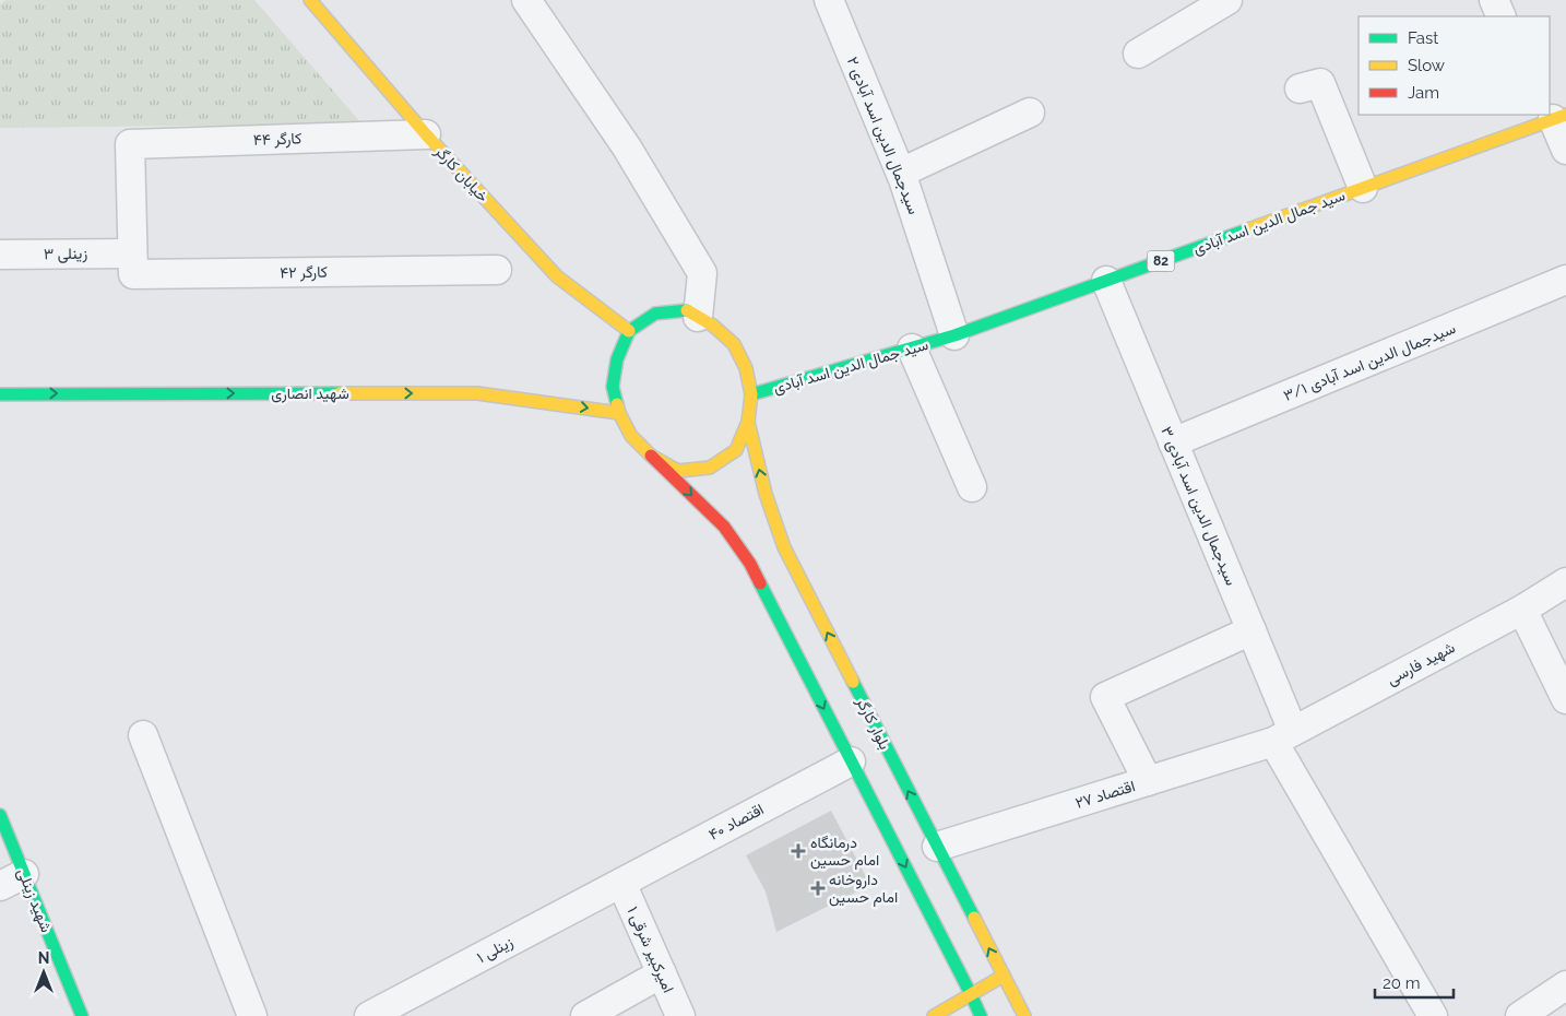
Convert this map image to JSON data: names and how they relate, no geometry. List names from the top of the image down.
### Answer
{
  "streets": {
    "main road": [
      "خیابان کارگر",
      "سید جمال الدین اسد آبادی",
      "82",
      "شهید انصاری",
      "بلوار کارگر",
      "شهید زینلی"
    ],
    "street": [
      "سیدجمال الدین اسد آبادی ۲",
      "کارگر ۴۴",
      "زینلی ۳",
      "کارگر ۴۲",
      "سیدجمال الدین اسد آبادی ۳/۱",
      "سیدجمال الدین اسد آبادی ۳",
      "شهید فارسی",
      "اقتصاد ۲۷",
      "اقتصاد ۴۰",
      "زینلی ۱",
      "امیرکبیر شرقی ۱"
    ]
  },
  "crossings": [
    ["سیدجمال الدین اسد آبادی ۲", "سید جمال الدین اسد آبادی"],
    ["کارگر ۴۴", "خیابان کارگر"],
    ["کارگر ۴۴", "زینلی ۳"],
    ["کارگر ۴۴", "کارگر ۴۲"],
    ["خیابان کارگر", "سید جمال الدین اسد آبادی"],
    ["خیابان کارگر", "شهید انصاری"],
    ["خیابان کارگر", "بلوار کارگر"],
    ["سید جمال الدین اسد آبادی", "شهید انصاری"],
    ["سید جمال الدین اسد آبادی", "سیدجمال الدین اسد آبادی ۳"],
    ["سید جمال الدین اسد آبادی", "بلوار کارگر"],
    ["زینلی ۳", "کارگر ۴۲"],
    ["سیدجمال الدین اسد آبادی ۳/۱", "سیدجمال الدین اسد آبادی ۳"],
    ["شهید انصاری", "بلوار کارگر"],
    ["سیدجمال الدین اسد آبادی ۳", "شهید فارسی"],
    ["سیدجمال الدین اسد آبادی ۳", "اقتصاد ۲۷"],
    ["شهید فارسی", "اقتصاد ۲۷"],
    ["بلوار کارگر", "اقتصاد ۲۷"],
    ["اقتصاد ۴۰", "زینلی ۱"],
    ["اقتصاد ۴۰", "امیرکبیر شرقی ۱"],
    ["زینلی ۱", "امیرکبیر شرقی ۱"]
  ],
  "one_way": ["شهید انصاری"],
  "places": {
    "health": ["درمانگاه امام حسین", "داروخانه امام حسین"]
  },
  "legend": ["Fast", "Slow", "Jam"],
  "scale_bar": "20 m",
  "north": "top"
}
